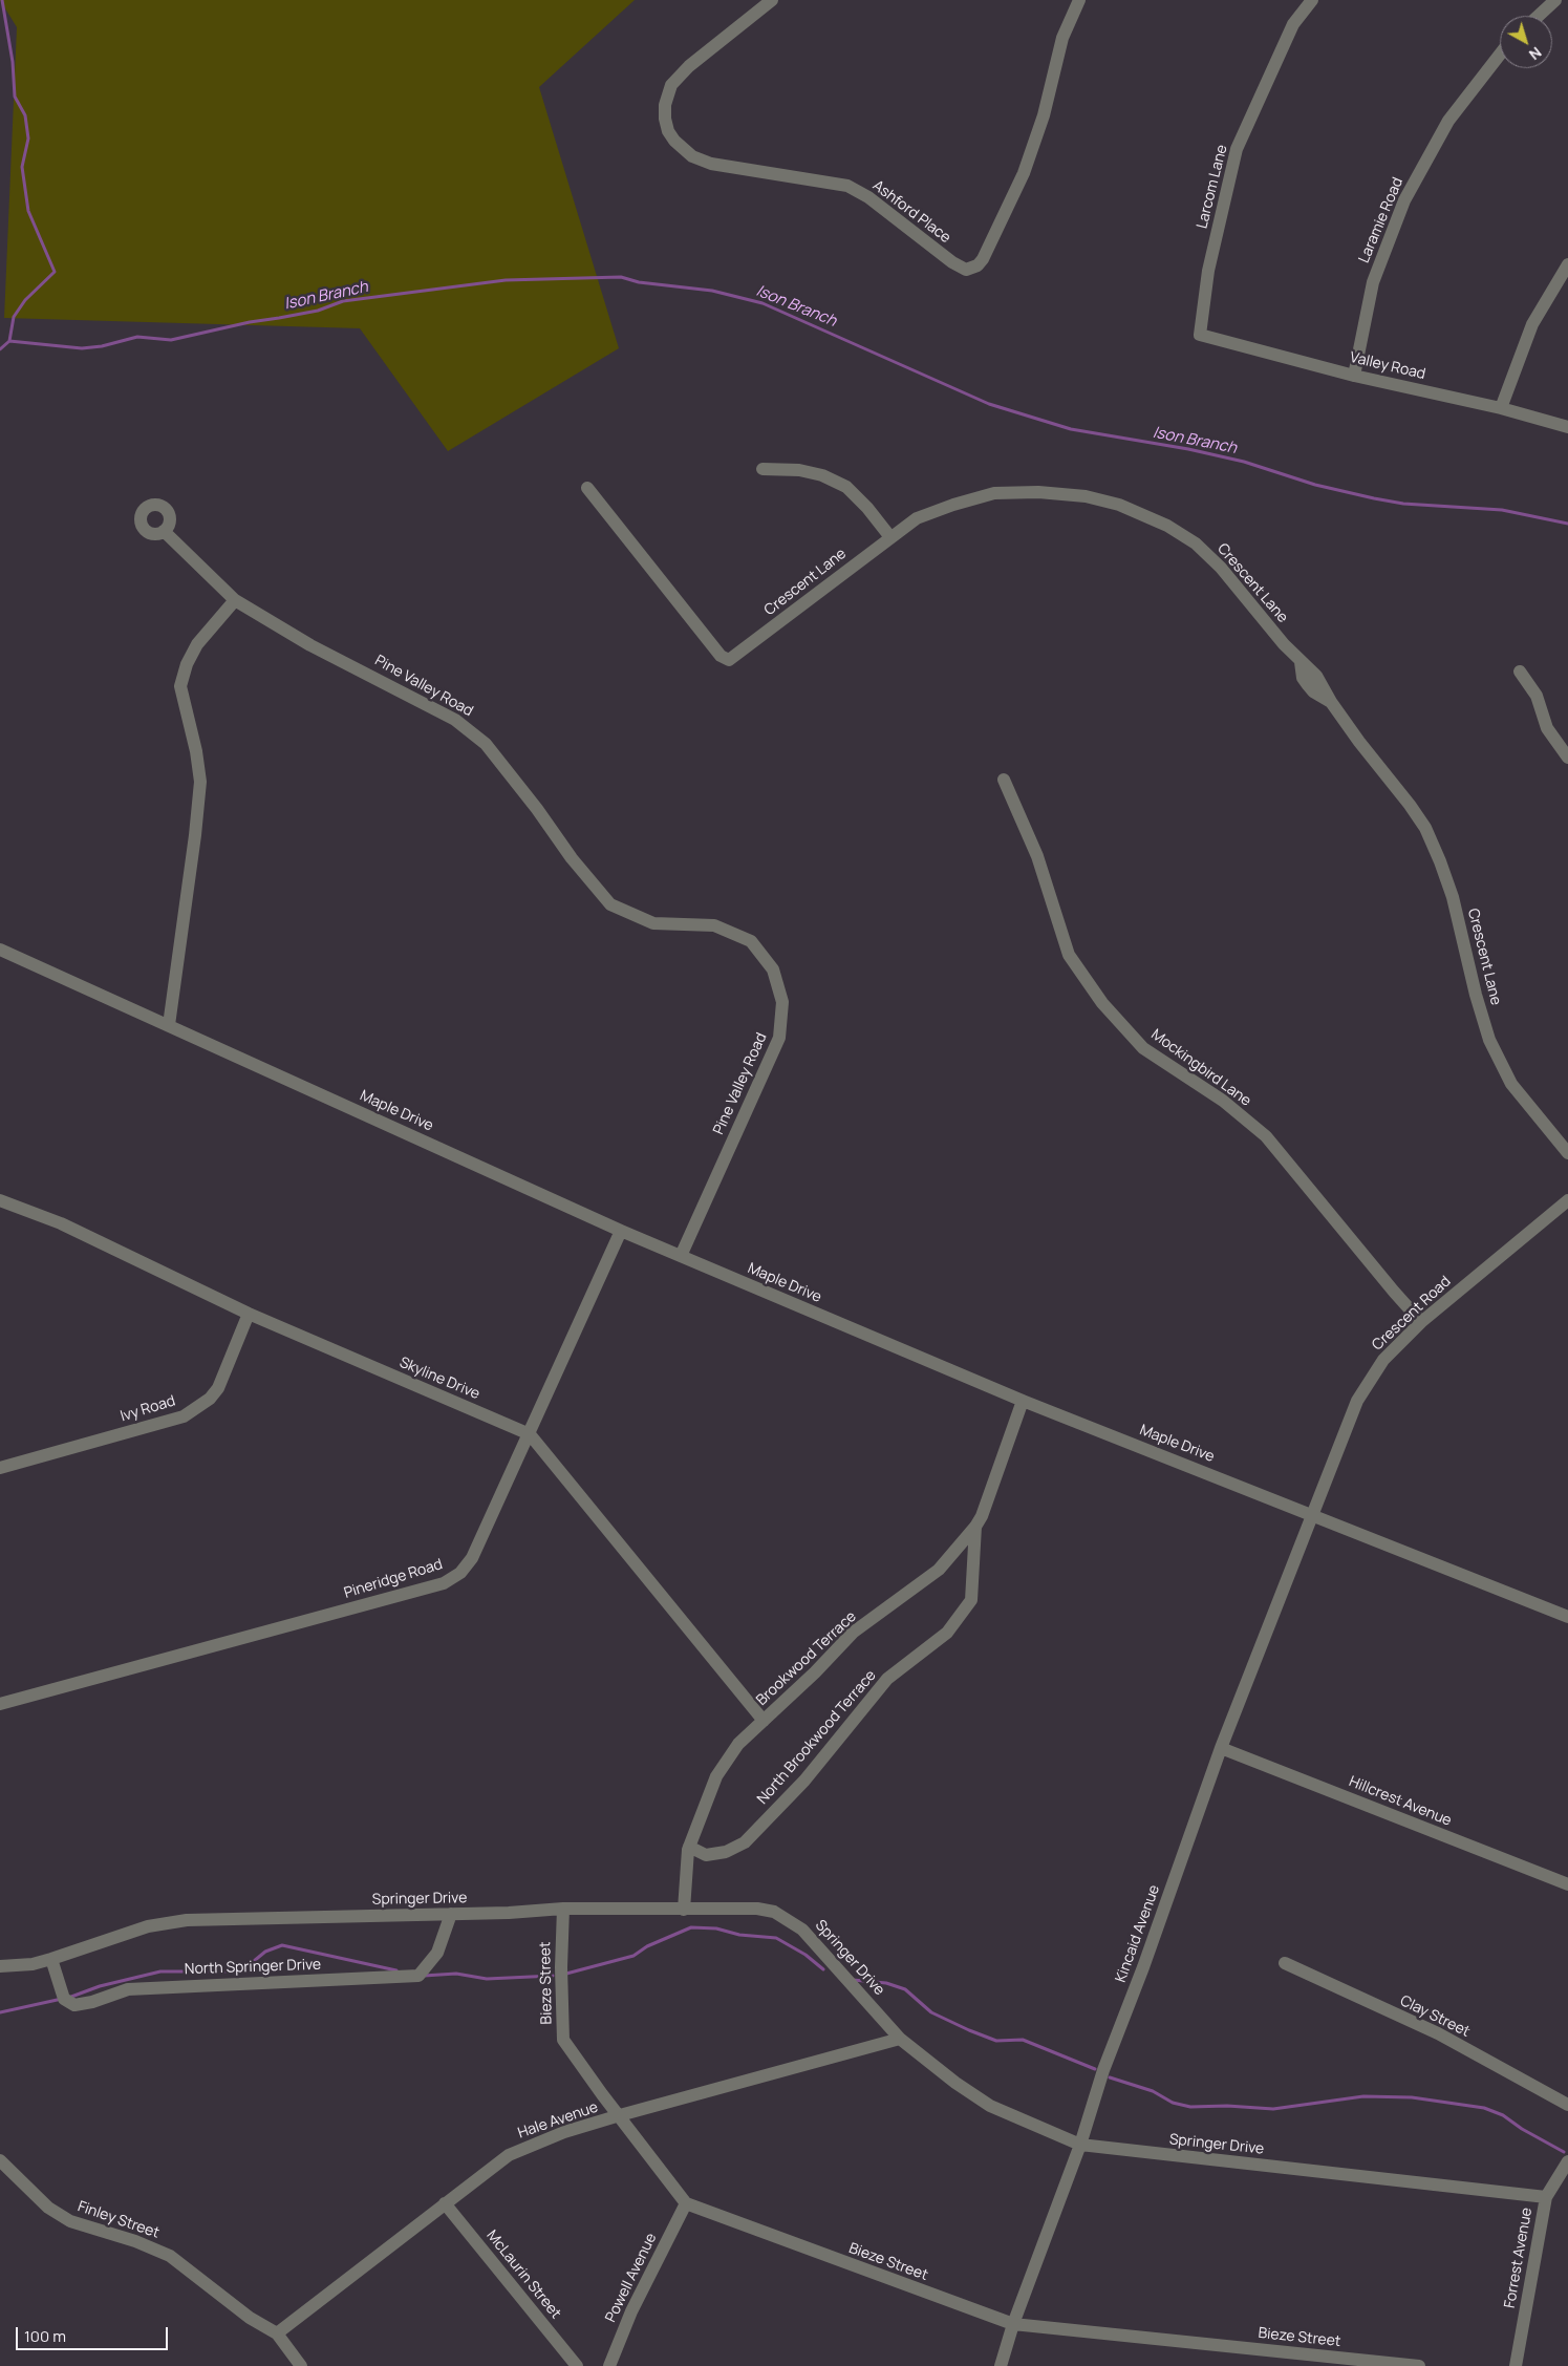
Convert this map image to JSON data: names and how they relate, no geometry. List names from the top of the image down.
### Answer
{
  "streets": {
    "street": [
      "Larcom Lane",
      "Ashford Place",
      "Laramie Road",
      "Valley Road",
      "Crescent Lane",
      "Pine Valley Road",
      "Mockingbird Lane",
      "Maple Drive",
      "Crescent Road",
      "Skyline Drive",
      "Ivy Road",
      "Pineridge Road",
      "Brookwood Terrace",
      "North Brookwood Terrace",
      "Hillcrest Avenue",
      "Springer Drive",
      "Kincaid Avenue",
      "North Springer Drive",
      "Bieze Street",
      "Clay Street",
      "Hale Avenue",
      "Finley Street",
      "Forrest Avenue",
      "McLaurin Street",
      "Powell Avenue"
    ]
  },
  "crossings": [
    ["Larcom Lane", "Valley Road"],
    ["Laramie Road", "Valley Road"],
    ["Pine Valley Road", "Maple Drive"],
    ["Mockingbird Lane", "Crescent Road"],
    ["Maple Drive", "Crescent Road"],
    ["Maple Drive", "Pineridge Road"],
    ["Maple Drive", "Brookwood Terrace"],
    ["Maple Drive", "Kincaid Avenue"],
    ["Crescent Road", "Kincaid Avenue"],
    ["Skyline Drive", "Ivy Road"],
    ["Skyline Drive", "Pineridge Road"],
    ["Skyline Drive", "Brookwood Terrace"],
    ["Brookwood Terrace", "North Brookwood Terrace"],
    ["Hillcrest Avenue", "Kincaid Avenue"],
    ["Springer Drive", "Kincaid Avenue"],
    ["Springer Drive", "North Springer Drive"],
    ["Springer Drive", "Bieze Street"],
    ["Springer Drive", "Hale Avenue"],
    ["Springer Drive", "Forrest Avenue"],
    ["Kincaid Avenue", "Bieze Street"],
    ["Bieze Street", "Hale Avenue"],
    ["Bieze Street", "Powell Avenue"],
    ["Hale Avenue", "Finley Street"],
    ["Hale Avenue", "McLaurin Street"]
  ],
  "water": ["Ison Branch"],
  "scale_bar": "100 m",
  "north": "bottom right"
}
